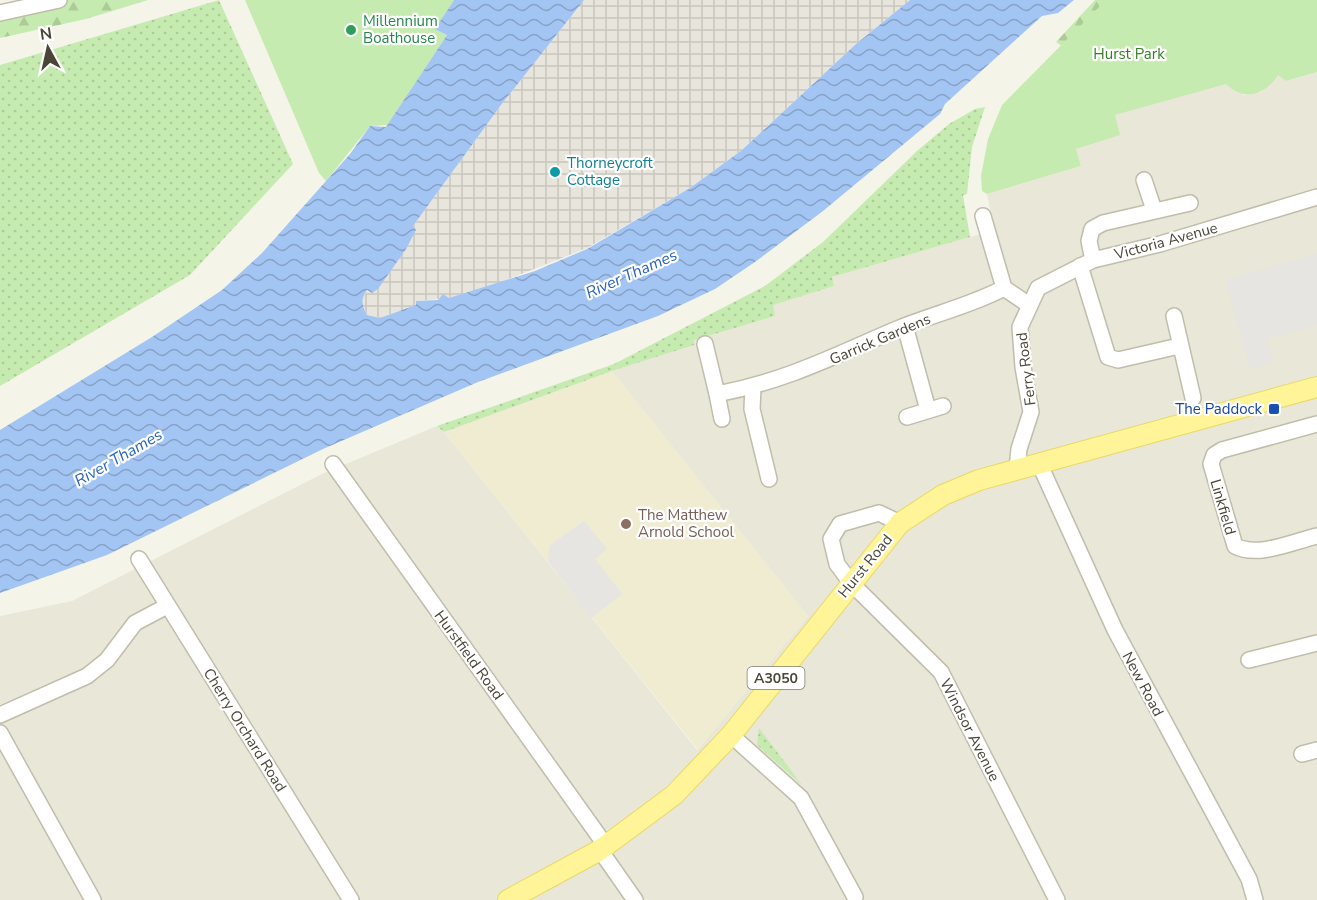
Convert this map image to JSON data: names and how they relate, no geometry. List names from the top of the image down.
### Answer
{
  "streets": {
    "main road": ["Hurst Road", "A3050"],
    "street": [
      "Victoria Avenue",
      "Garrick Gardens",
      "Ferry Road",
      "Linkfield",
      "Hurstfield Road",
      "New Road",
      "Cherry Orchard Road",
      "Windsor Avenue"
    ]
  },
  "crossings": [
    ["Victoria Avenue", "Ferry Road"],
    ["Ferry Road", "Hurst Road"],
    ["Hurst Road", "Hurstfield Road"],
    ["Hurst Road", "New Road"],
    ["Hurst Road", "Windsor Avenue"]
  ],
  "water": ["River Thames"],
  "parks": ["Hurst Park"],
  "places": {
    "other": ["Millennium Boathouse", "Thorneycroft Cottage", "The Matthew Arnold School"],
    "transit": ["The Paddock"]
  },
  "north": "top"
}
